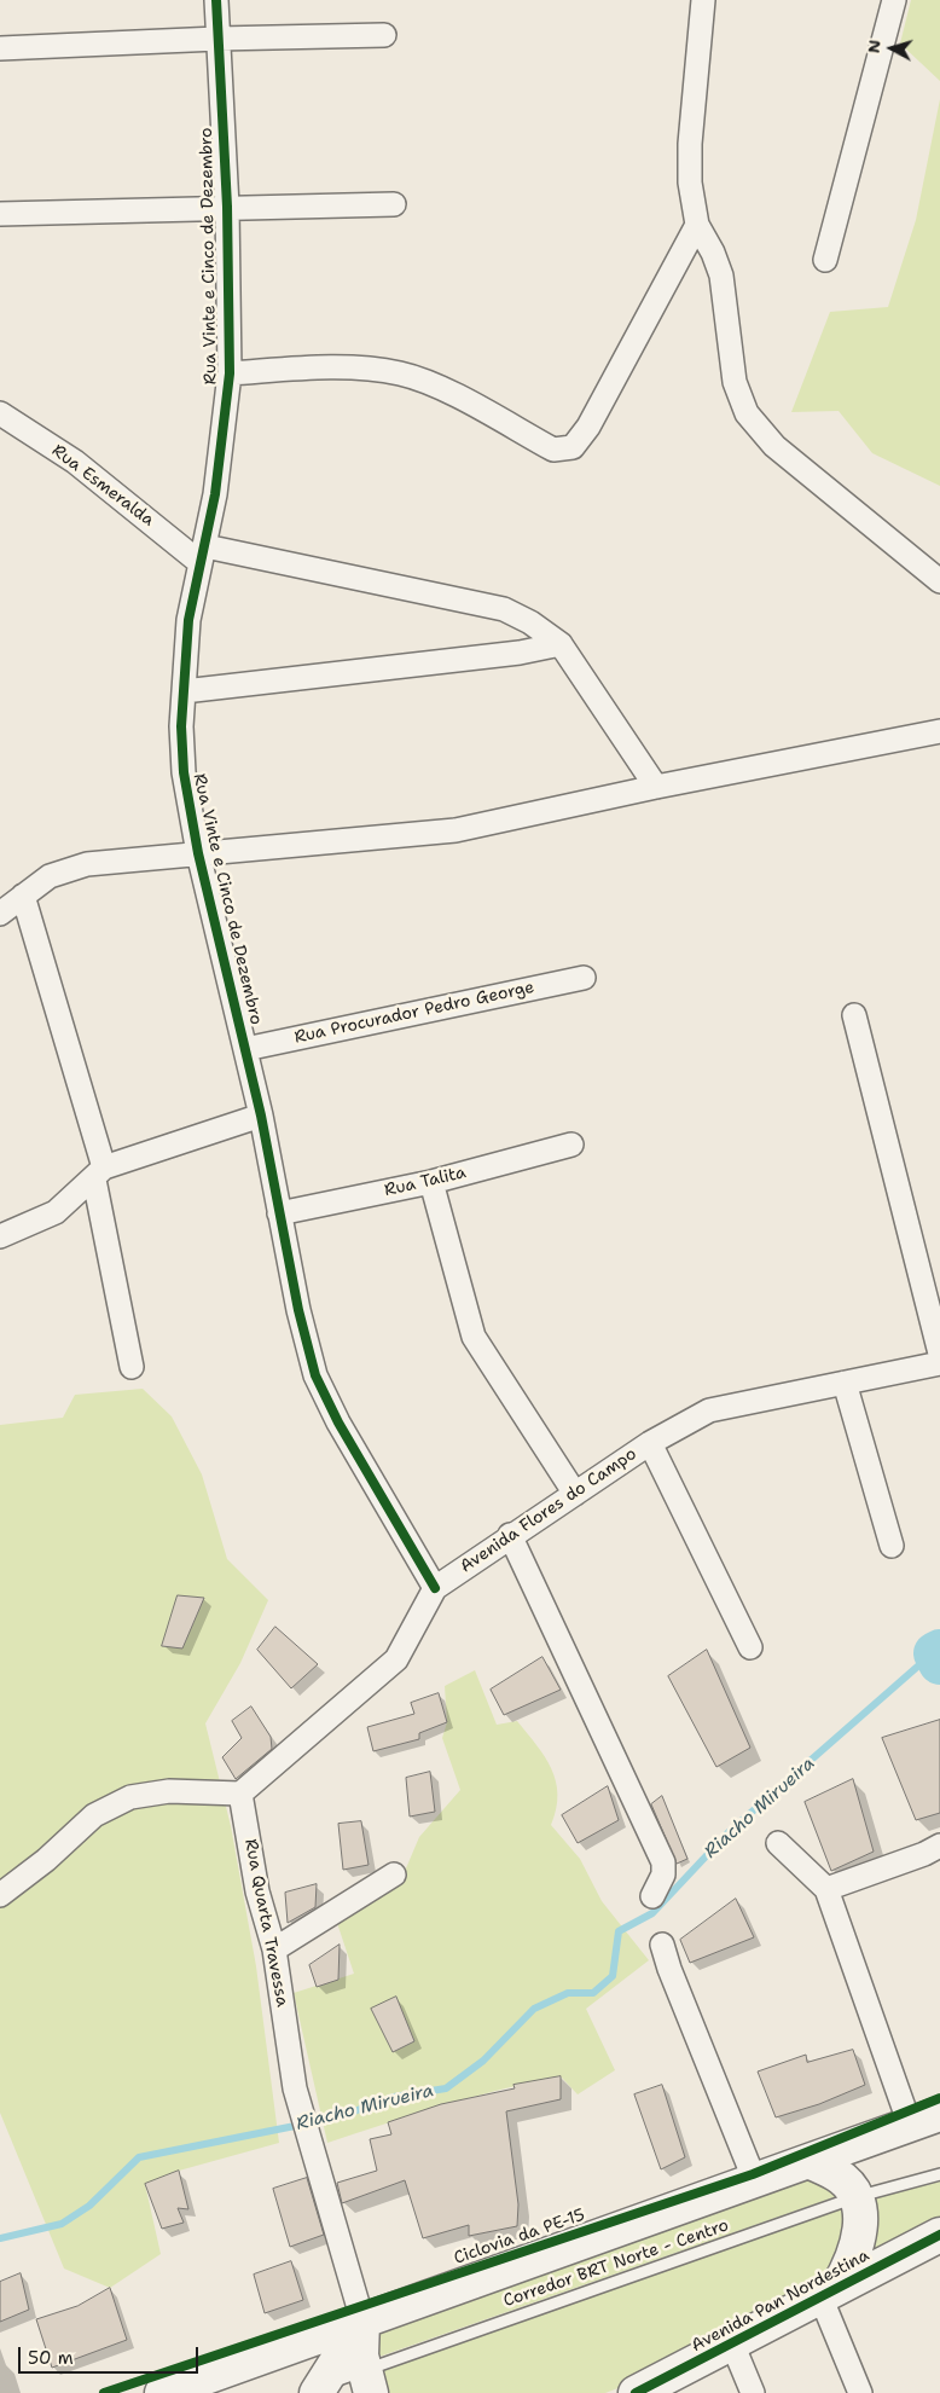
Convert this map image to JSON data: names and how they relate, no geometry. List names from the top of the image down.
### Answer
{
  "streets": {
    "highway": ["Avenida Pan Nordestina"],
    "street": [
      "Rua Vinte e Cinco de Dezembro",
      "Rua Esmeralda",
      "Rua Procurador Pedro George",
      "Rua Talita",
      "Avenida Flores do Campo",
      "Rua Quarta Travessa"
    ],
    "lane": ["Corredor BRT Norte - Centro"],
    "cycle path": ["Ciclovia da PE-15"]
  },
  "crossings": [
    ["Rua Vinte e Cinco de Dezembro", "Rua Esmeralda"],
    ["Rua Vinte e Cinco de Dezembro", "Rua Procurador Pedro George"],
    ["Rua Vinte e Cinco de Dezembro", "Rua Talita"],
    ["Rua Vinte e Cinco de Dezembro", "Avenida Flores do Campo"],
    ["Avenida Flores do Campo", "Rua Quarta Travessa"]
  ],
  "water": ["Riacho Mirueira"],
  "scale_bar": "50 m",
  "north": "left"
}
